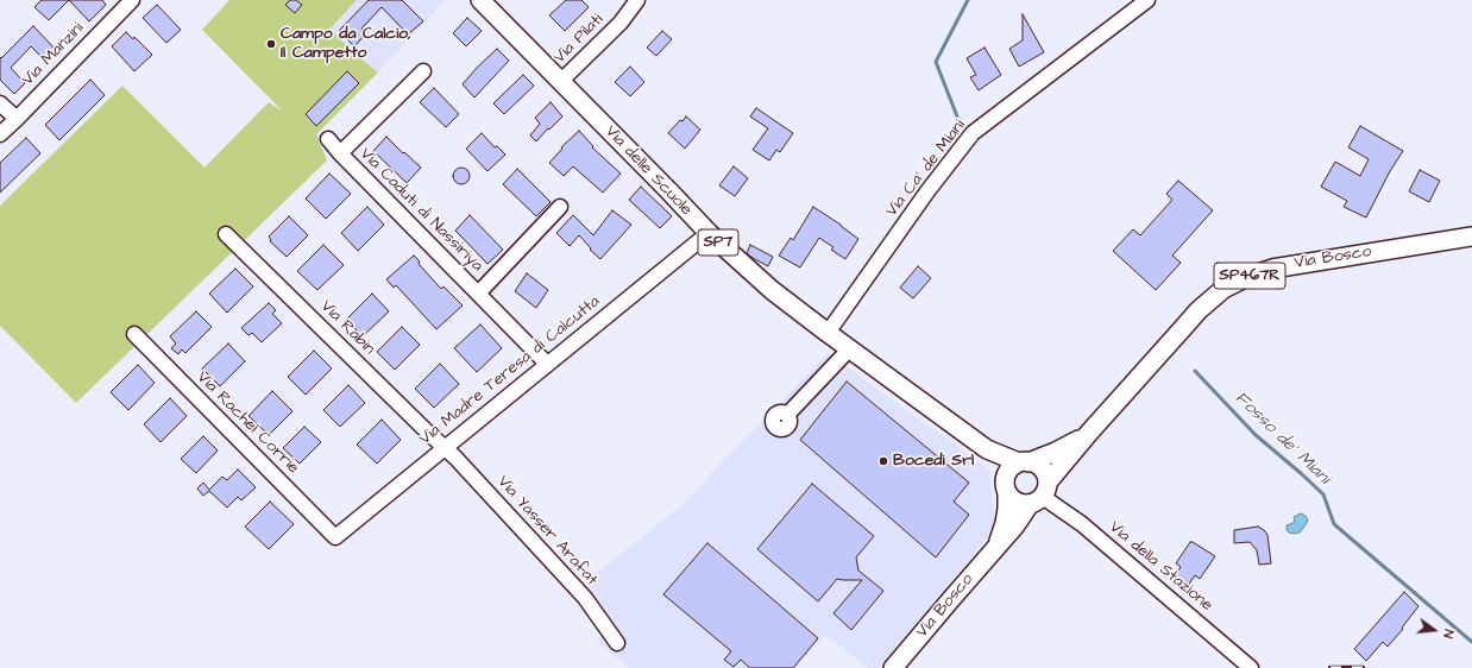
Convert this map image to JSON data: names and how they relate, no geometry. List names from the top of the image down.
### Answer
{
  "streets": {
    "main road": [
      "Via delle Scuole",
      "SP7",
      "Via Bosco",
      "SP467R"
    ],
    "street": [
      "Via Pilati",
      "Via Manzini",
      "Via Ca' de Miani",
      "Via Caduti di Nassiriya",
      "Via Rabin",
      "Via Madre Teresa di Calcutta",
      "Via Rachel Corrie",
      "Via Yasser Arafat",
      "Via della Stazione"
    ]
  },
  "crossings": [
    ["Via Pilati", "Via delle Scuole"],
    ["Via Ca' de Miani", "Via delle Scuole"],
    ["Via delle Scuole", "Via Bosco"],
    ["Via delle Scuole", "Via Madre Teresa di Calcutta"],
    ["Via delle Scuole", "Via della Stazione"],
    ["Via Caduti di Nassiriya", "Via Madre Teresa di Calcutta"],
    ["Via Bosco", "Via della Stazione"],
    ["Via Rabin", "Via Madre Teresa di Calcutta"],
    ["Via Rabin", "Via Yasser Arafat"],
    ["Via Madre Teresa di Calcutta", "Via Rachel Corrie"],
    ["Via Madre Teresa di Calcutta", "Via Yasser Arafat"]
  ],
  "water": ["Fosso de' Miani"],
  "places": ["Campo da Calcio, Il Campetto", "Bocedi Srl"],
  "north": "right"
}
